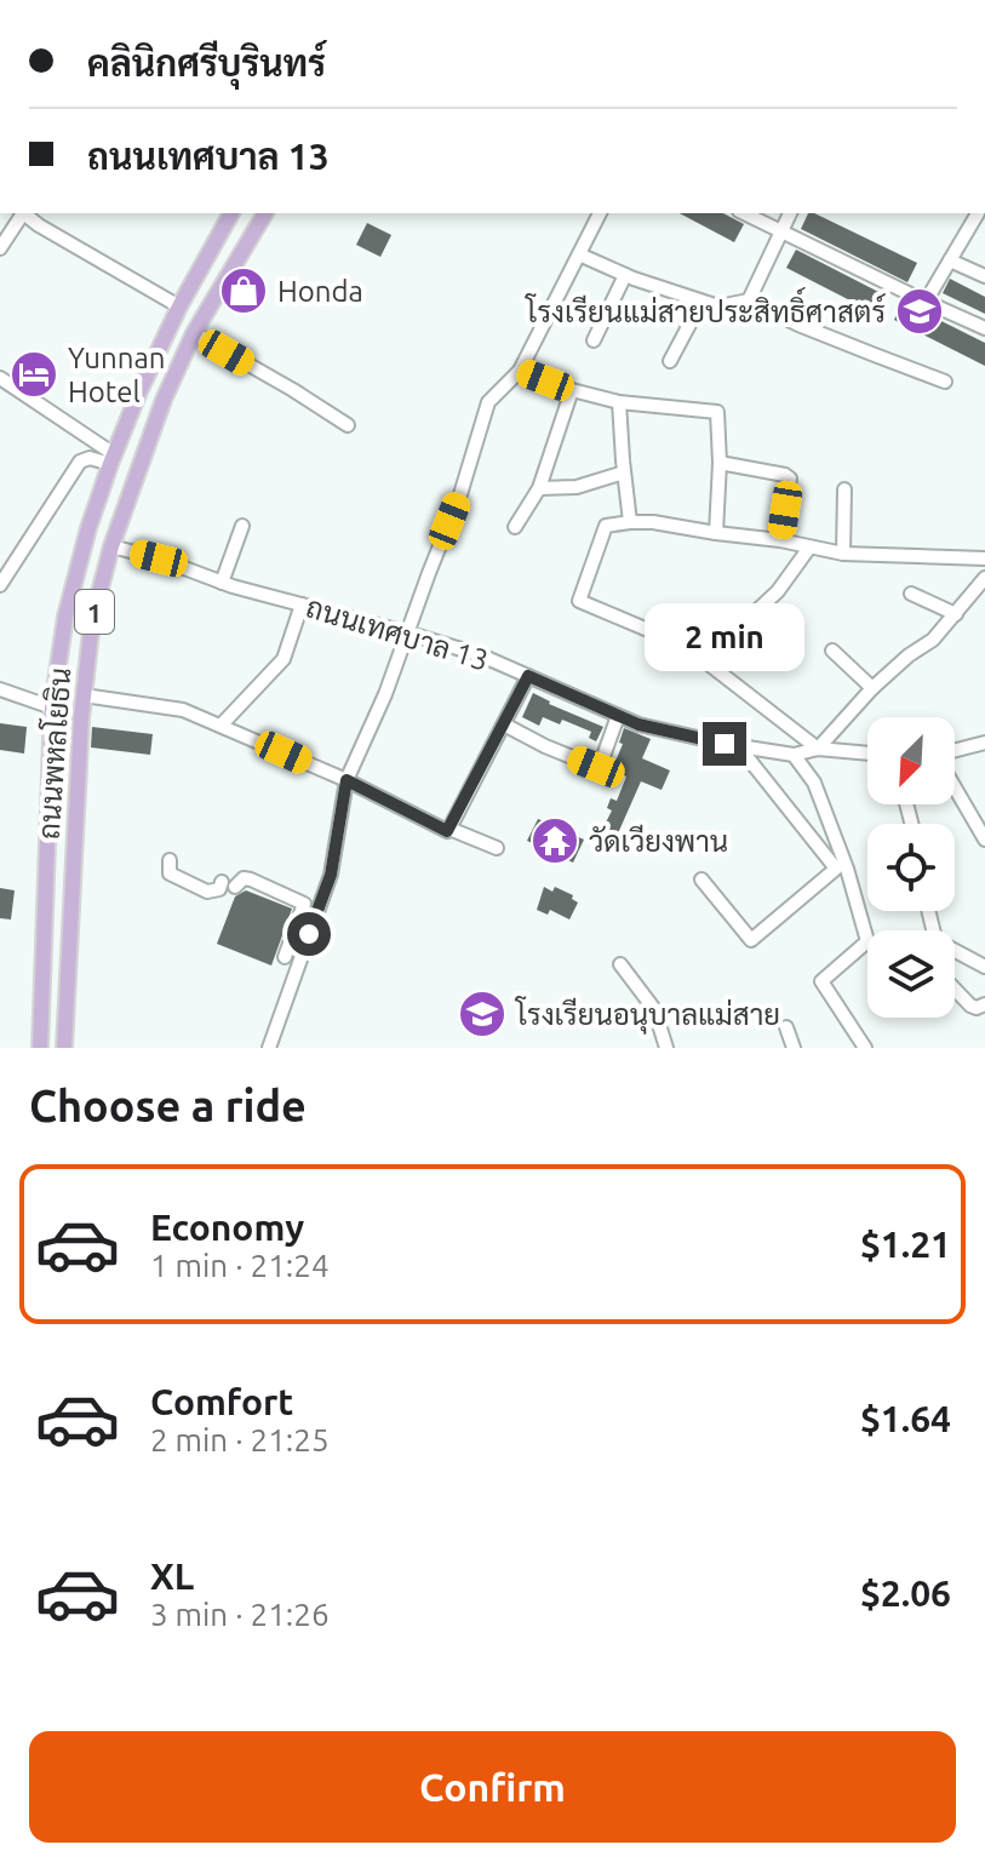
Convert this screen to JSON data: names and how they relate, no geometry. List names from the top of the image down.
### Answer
{
  "streets": {
    "main road": ["1", "ถนนพหลโยธิน"],
    "street": ["ถนนเทศบาล 13"]
  },
  "crossings": [
    ["ถนนเทศบาล 13", "ถนนพหลโยธิน"]
  ],
  "places": {
    "shop": ["Honda"],
    "school or university": ["โรงเรียนแม่สายประสิทธิ์ศาสตร์", "โรงเรียนอนุบาลแม่สาย"],
    "hotel": ["Yunnan Hotel"],
    "temple": ["วัดเวียงพาน"]
  },
  "north": "bottom left",
  "page": {
    "banner": ["คลินิกศรีบุรินทร์", "ถนนเทศบาล 13"],
    "bubble": "2 min",
    "heading": "Choose a ride",
    "list": [
      {
        "name": "Economy",
        "note": "1 min · 21:24",
        "value": "$1.21"
      },
      {
        "name": "Comfort",
        "note": "2 min · 21:25",
        "value": "$1.64"
      },
      {
        "name": "XL",
        "note": "3 min · 21:26",
        "value": "$2.06"
      }
    ],
    "buttons": "Confirm"
  }
}
